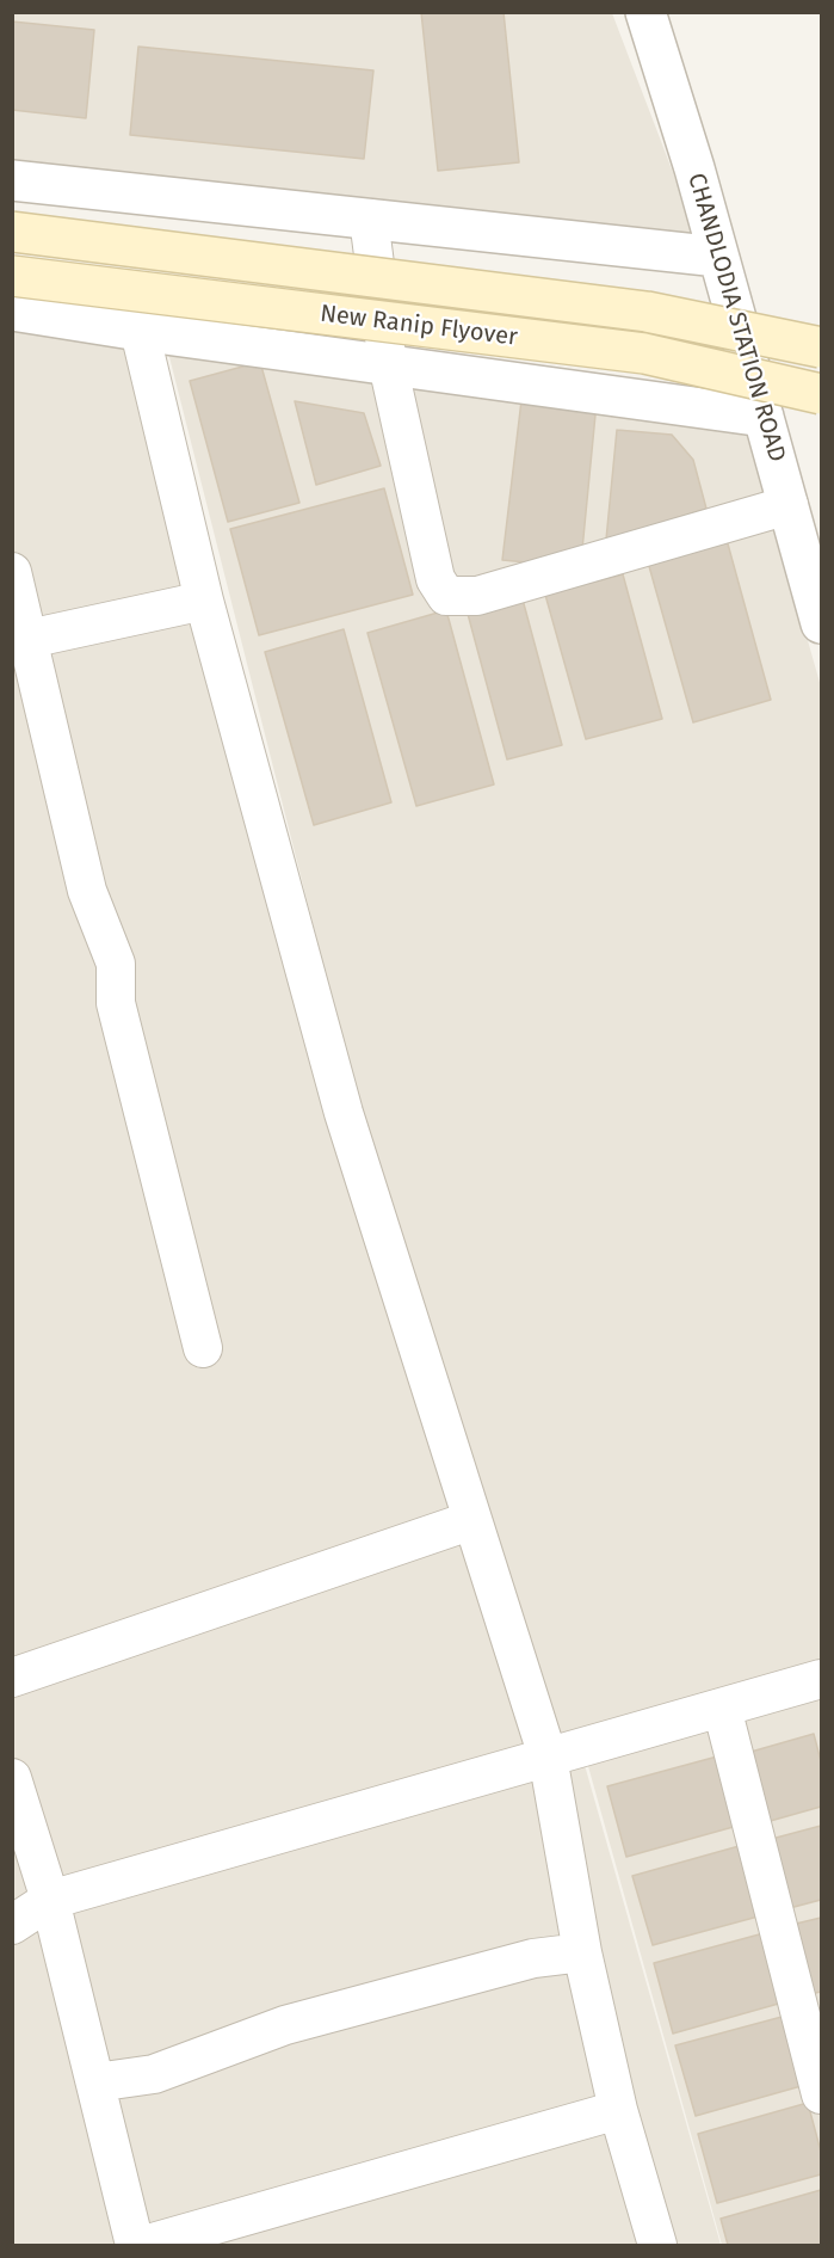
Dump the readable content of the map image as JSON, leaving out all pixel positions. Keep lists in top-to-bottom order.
{
  "streets": {
    "main road": ["New Ranip Flyover"],
    "street": ["CHANDLODIA STATION ROAD"]
  }
}
